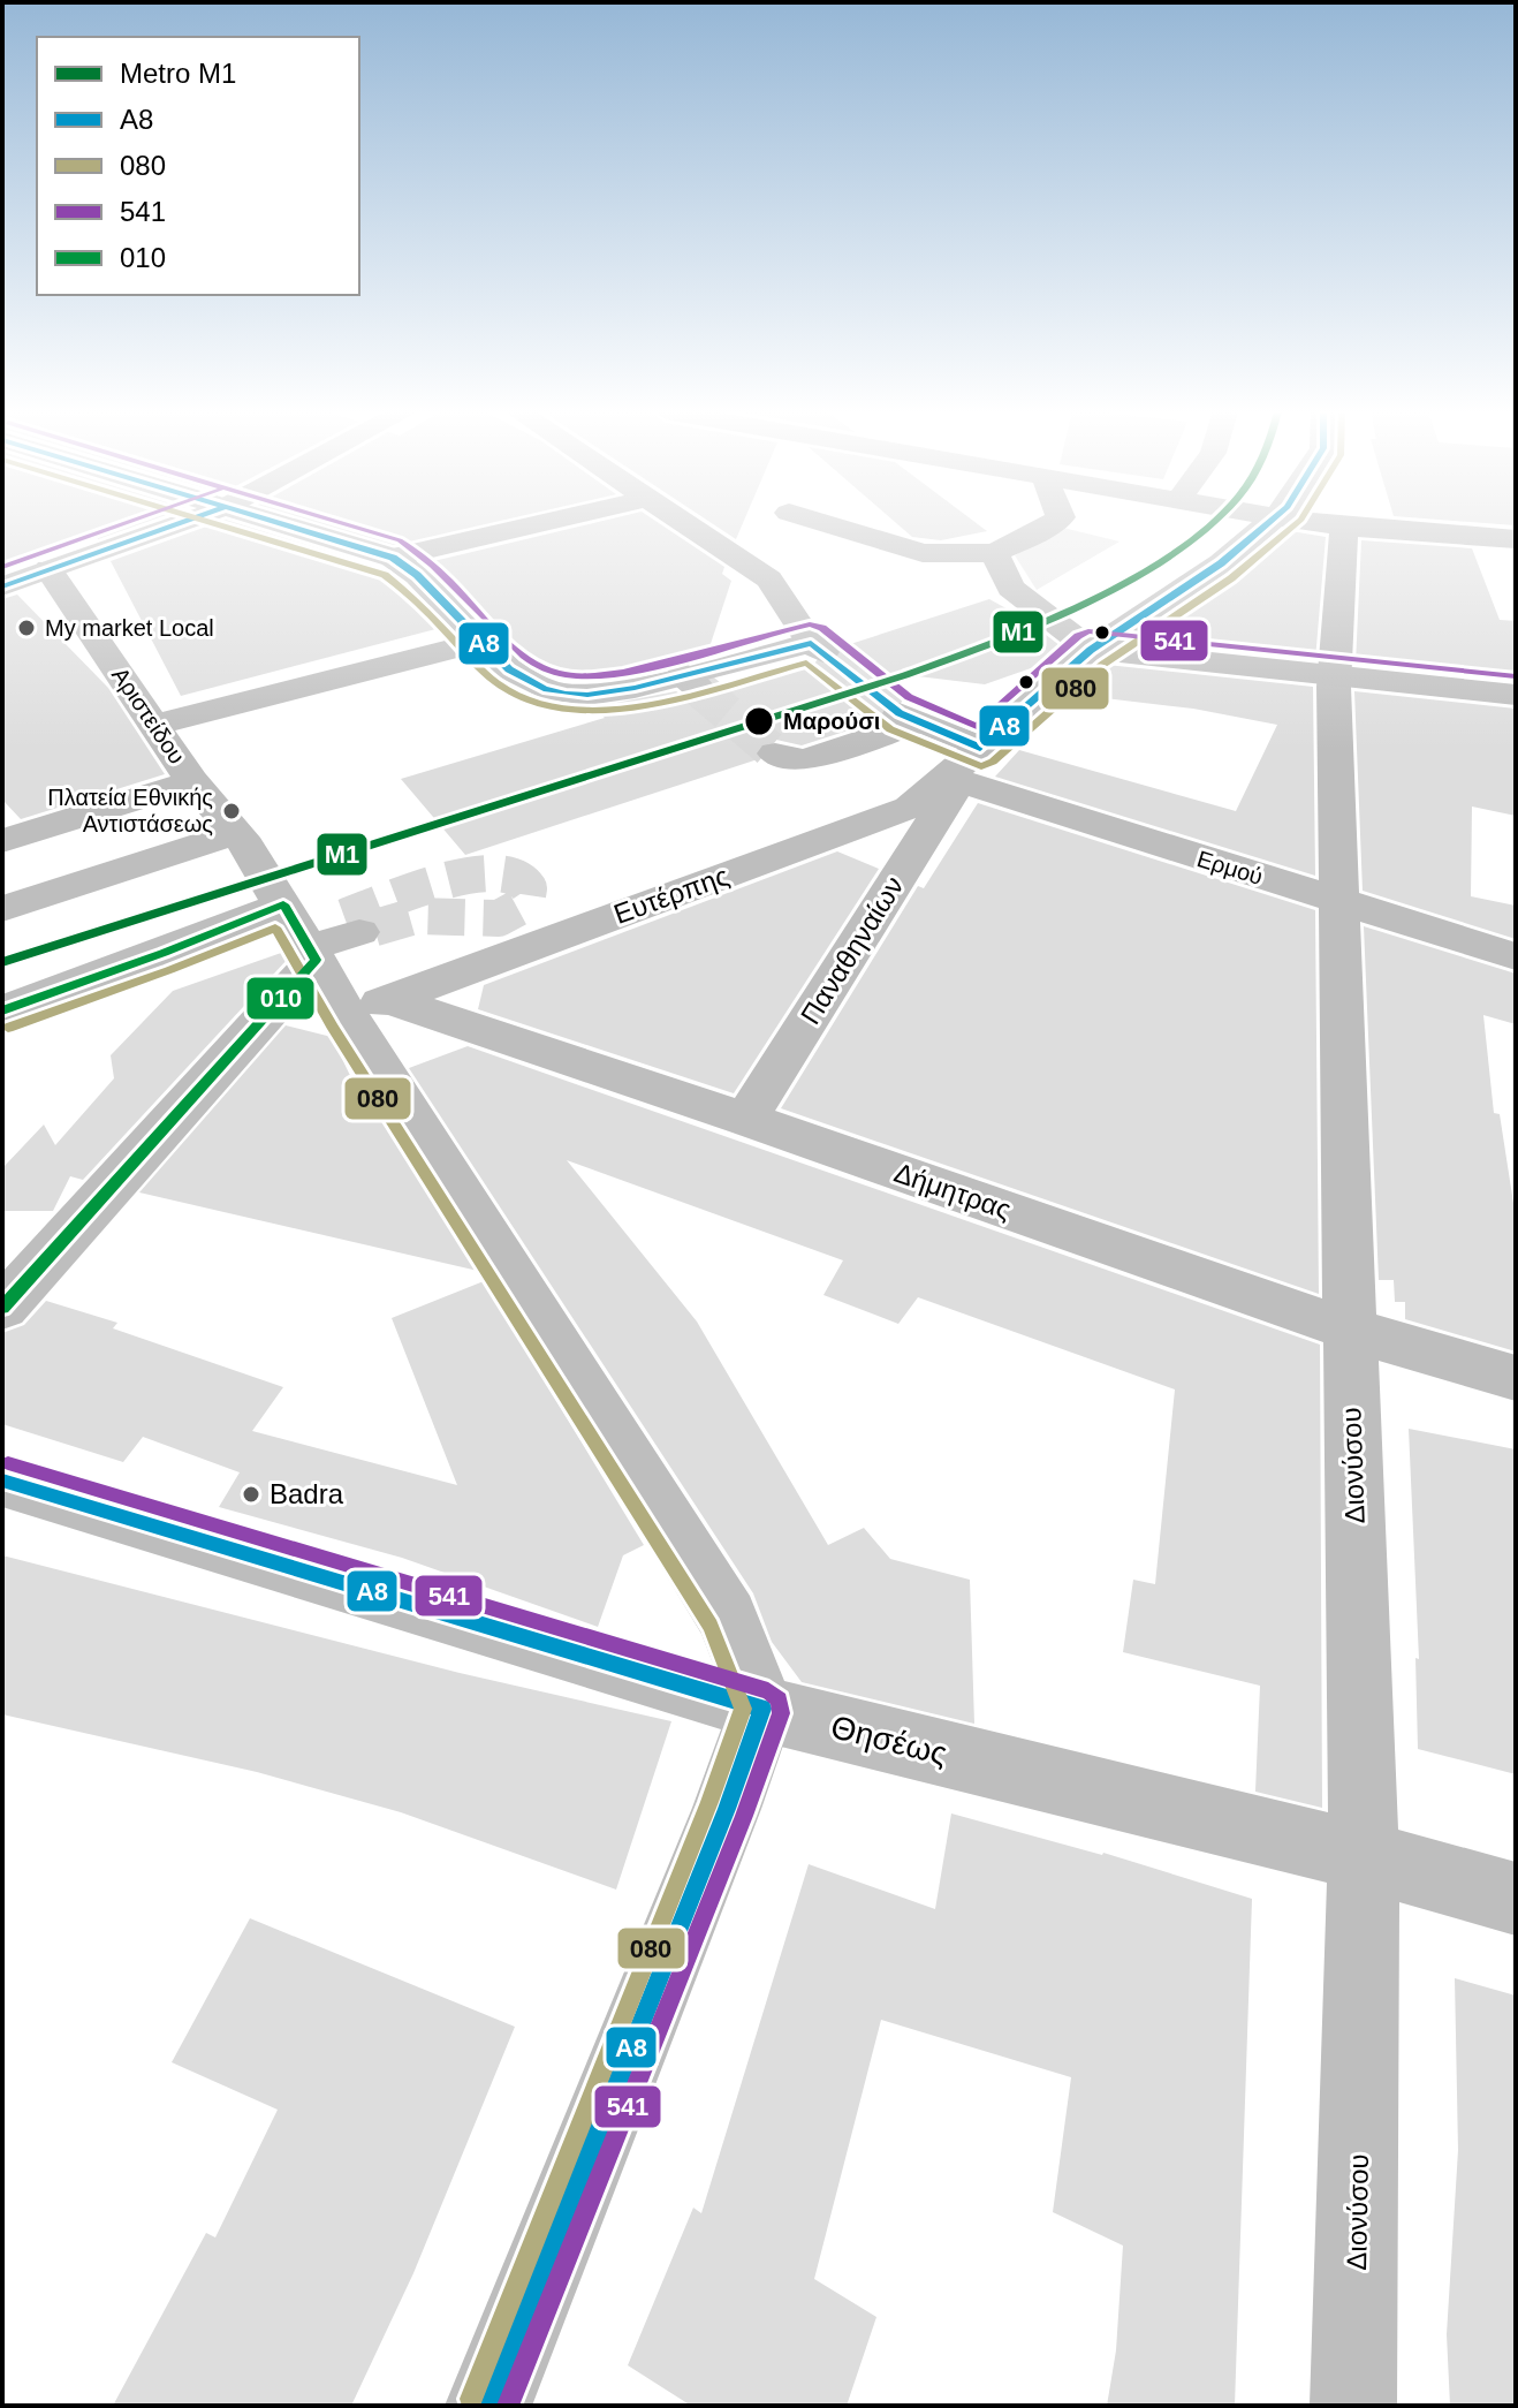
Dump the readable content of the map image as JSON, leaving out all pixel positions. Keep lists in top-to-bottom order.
{
  "streets": {
    "main road": ["Θησέως"],
    "street": [
      "Αριστείδου",
      "Ερμού",
      "Ευτέρπης",
      "Παναθηναίων",
      "Δήμητρας",
      "Διονύσου"
    ]
  },
  "crossings": [
    ["Αριστείδου", "Ευτέρπης"],
    ["Αριστείδου", "Δήμητρας"],
    ["Αριστείδου", "Θησέως"],
    ["Ερμού", "Ευτέρπης"],
    ["Ερμού", "Παναθηναίων"],
    ["Ερμού", "Διονύσου"],
    ["Ευτέρπης", "Παναθηναίων"],
    ["Ευτέρπης", "Δήμητρας"],
    ["Παναθηναίων", "Δήμητρας"],
    ["Δήμητρας", "Διονύσου"],
    ["Διονύσου", "Θησέως"]
  ],
  "places": [
    "My market Local",
    "Μαρούσι",
    "Πλατεία Εθνικής Αντιστάσεως",
    "Badra"
  ],
  "lines": [
    "metro line Μ1",
    "transit line A8",
    "transit line 080",
    "transit line 541",
    "transit line 010"
  ],
  "legend": [
    "Metro Μ1",
    "A8",
    "080",
    "541",
    "010"
  ]
}
